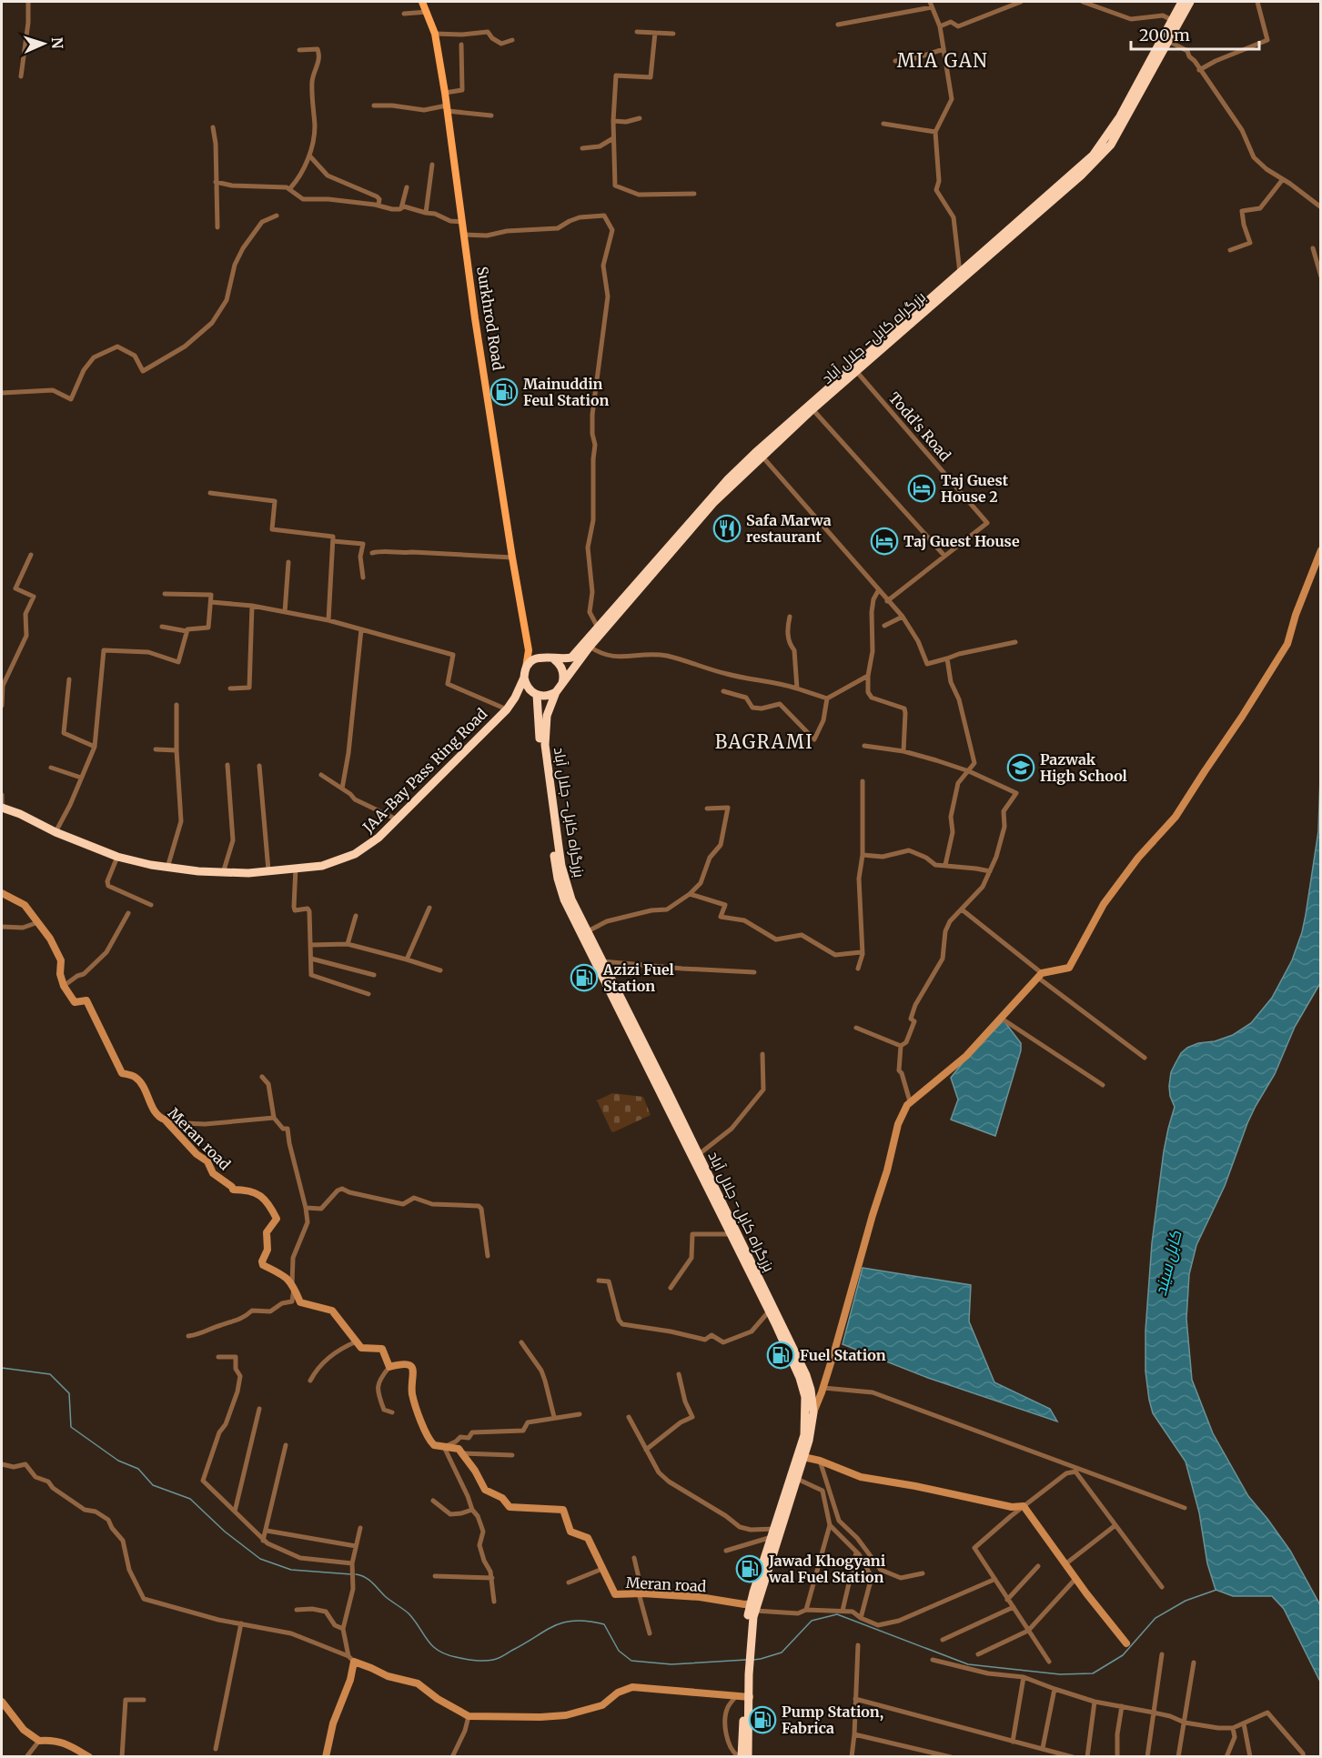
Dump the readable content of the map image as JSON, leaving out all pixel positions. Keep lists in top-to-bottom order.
{
  "streets": {
    "highway": ["بزرگراه کابل- جلال آباد", "JAA-Bay Pass Ring Road"],
    "main road": ["Surkhrod Road"],
    "street": ["Todd's Road", "Meran road"]
  },
  "crossings": [
    ["Surkhrod Road", "بزرگراه کابل- جلال آباد"],
    ["Surkhrod Road", "JAA-Bay Pass Ring Road"],
    ["بزرگراه کابل- جلال آباد", "Todd's Road"],
    ["بزرگراه کابل- جلال آباد", "JAA-Bay Pass Ring Road"],
    ["بزرگراه کابل- جلال آباد", "Meran road"]
  ],
  "districts": ["MIA GAN", "BAGRAMI"],
  "water": ["کابل سيند"],
  "places": {
    "fuel station": [
      "Mainuddin Feul Station",
      "Azizi Fuel Station",
      "Fuel Station",
      "Jawad Khogyani wal Fuel Station",
      "Pump Station, Fabrica"
    ],
    "hotel": ["Taj Guest House 2", "Taj Guest House"],
    "restaurant": ["Safa Marwa restaurant"],
    "school or university": ["Pazwak High School"]
  },
  "scale_bar": "200 m",
  "north": "right"
}
